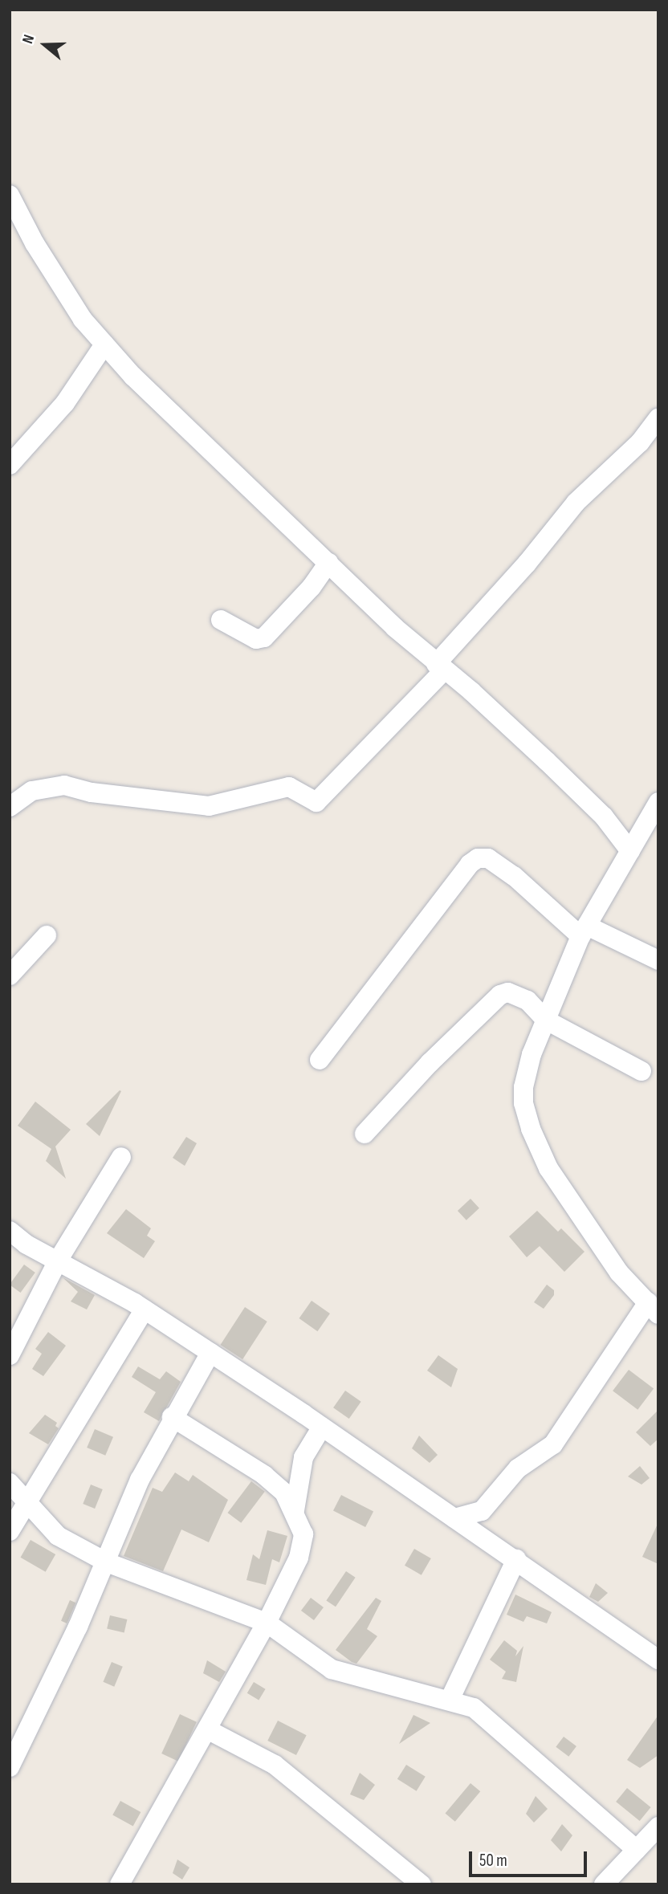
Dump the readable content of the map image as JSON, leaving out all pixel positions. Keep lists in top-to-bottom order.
{
  "scale_bar": "50 m",
  "north": "left"
}
